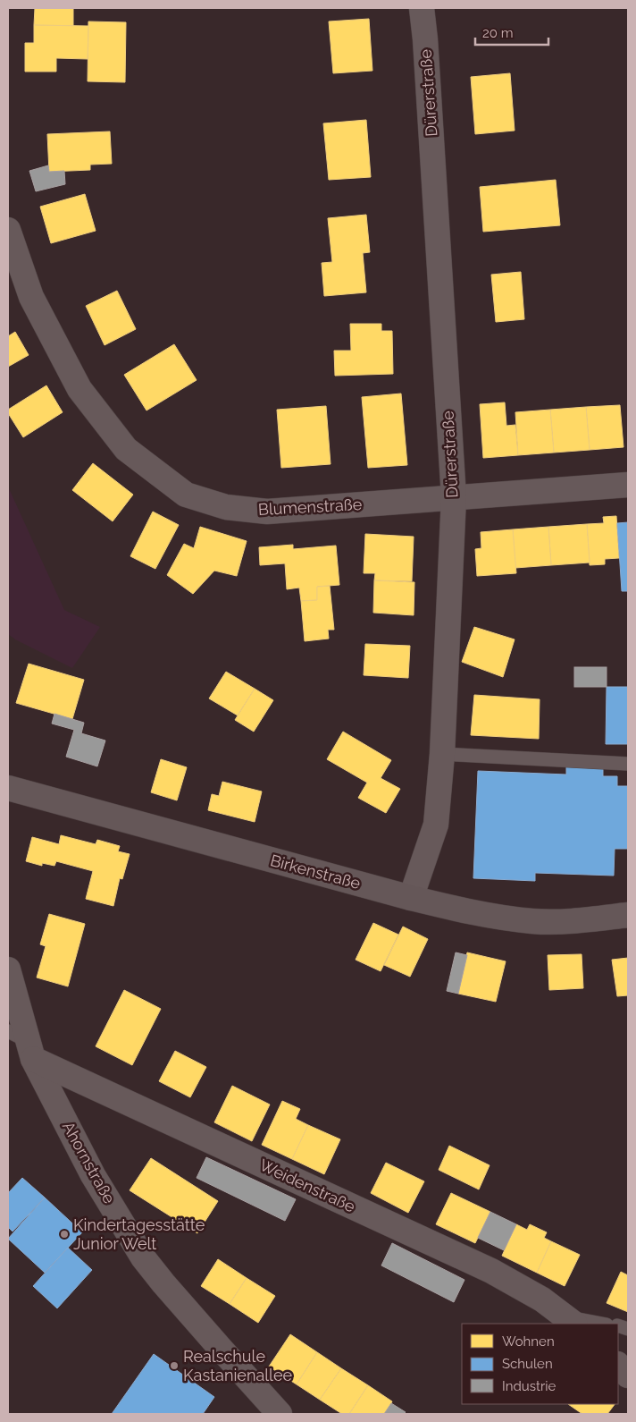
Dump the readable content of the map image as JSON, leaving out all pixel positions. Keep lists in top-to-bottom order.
{
  "streets": {
    "street": [
      "Dürerstraße",
      "Blumenstraße",
      "Birkenstraße",
      "Ahornstraße",
      "Weidenstraße"
    ]
  },
  "crossings": [
    ["Dürerstraße", "Blumenstraße"],
    ["Dürerstraße", "Birkenstraße"],
    ["Ahornstraße", "Weidenstraße"]
  ],
  "places": ["Kindertagesstätte Junior Welt", "Realschule Kastanienallee"],
  "legend": ["Wohnen", "Schulen", "Industrie"],
  "scale_bar": "20 m"
}
